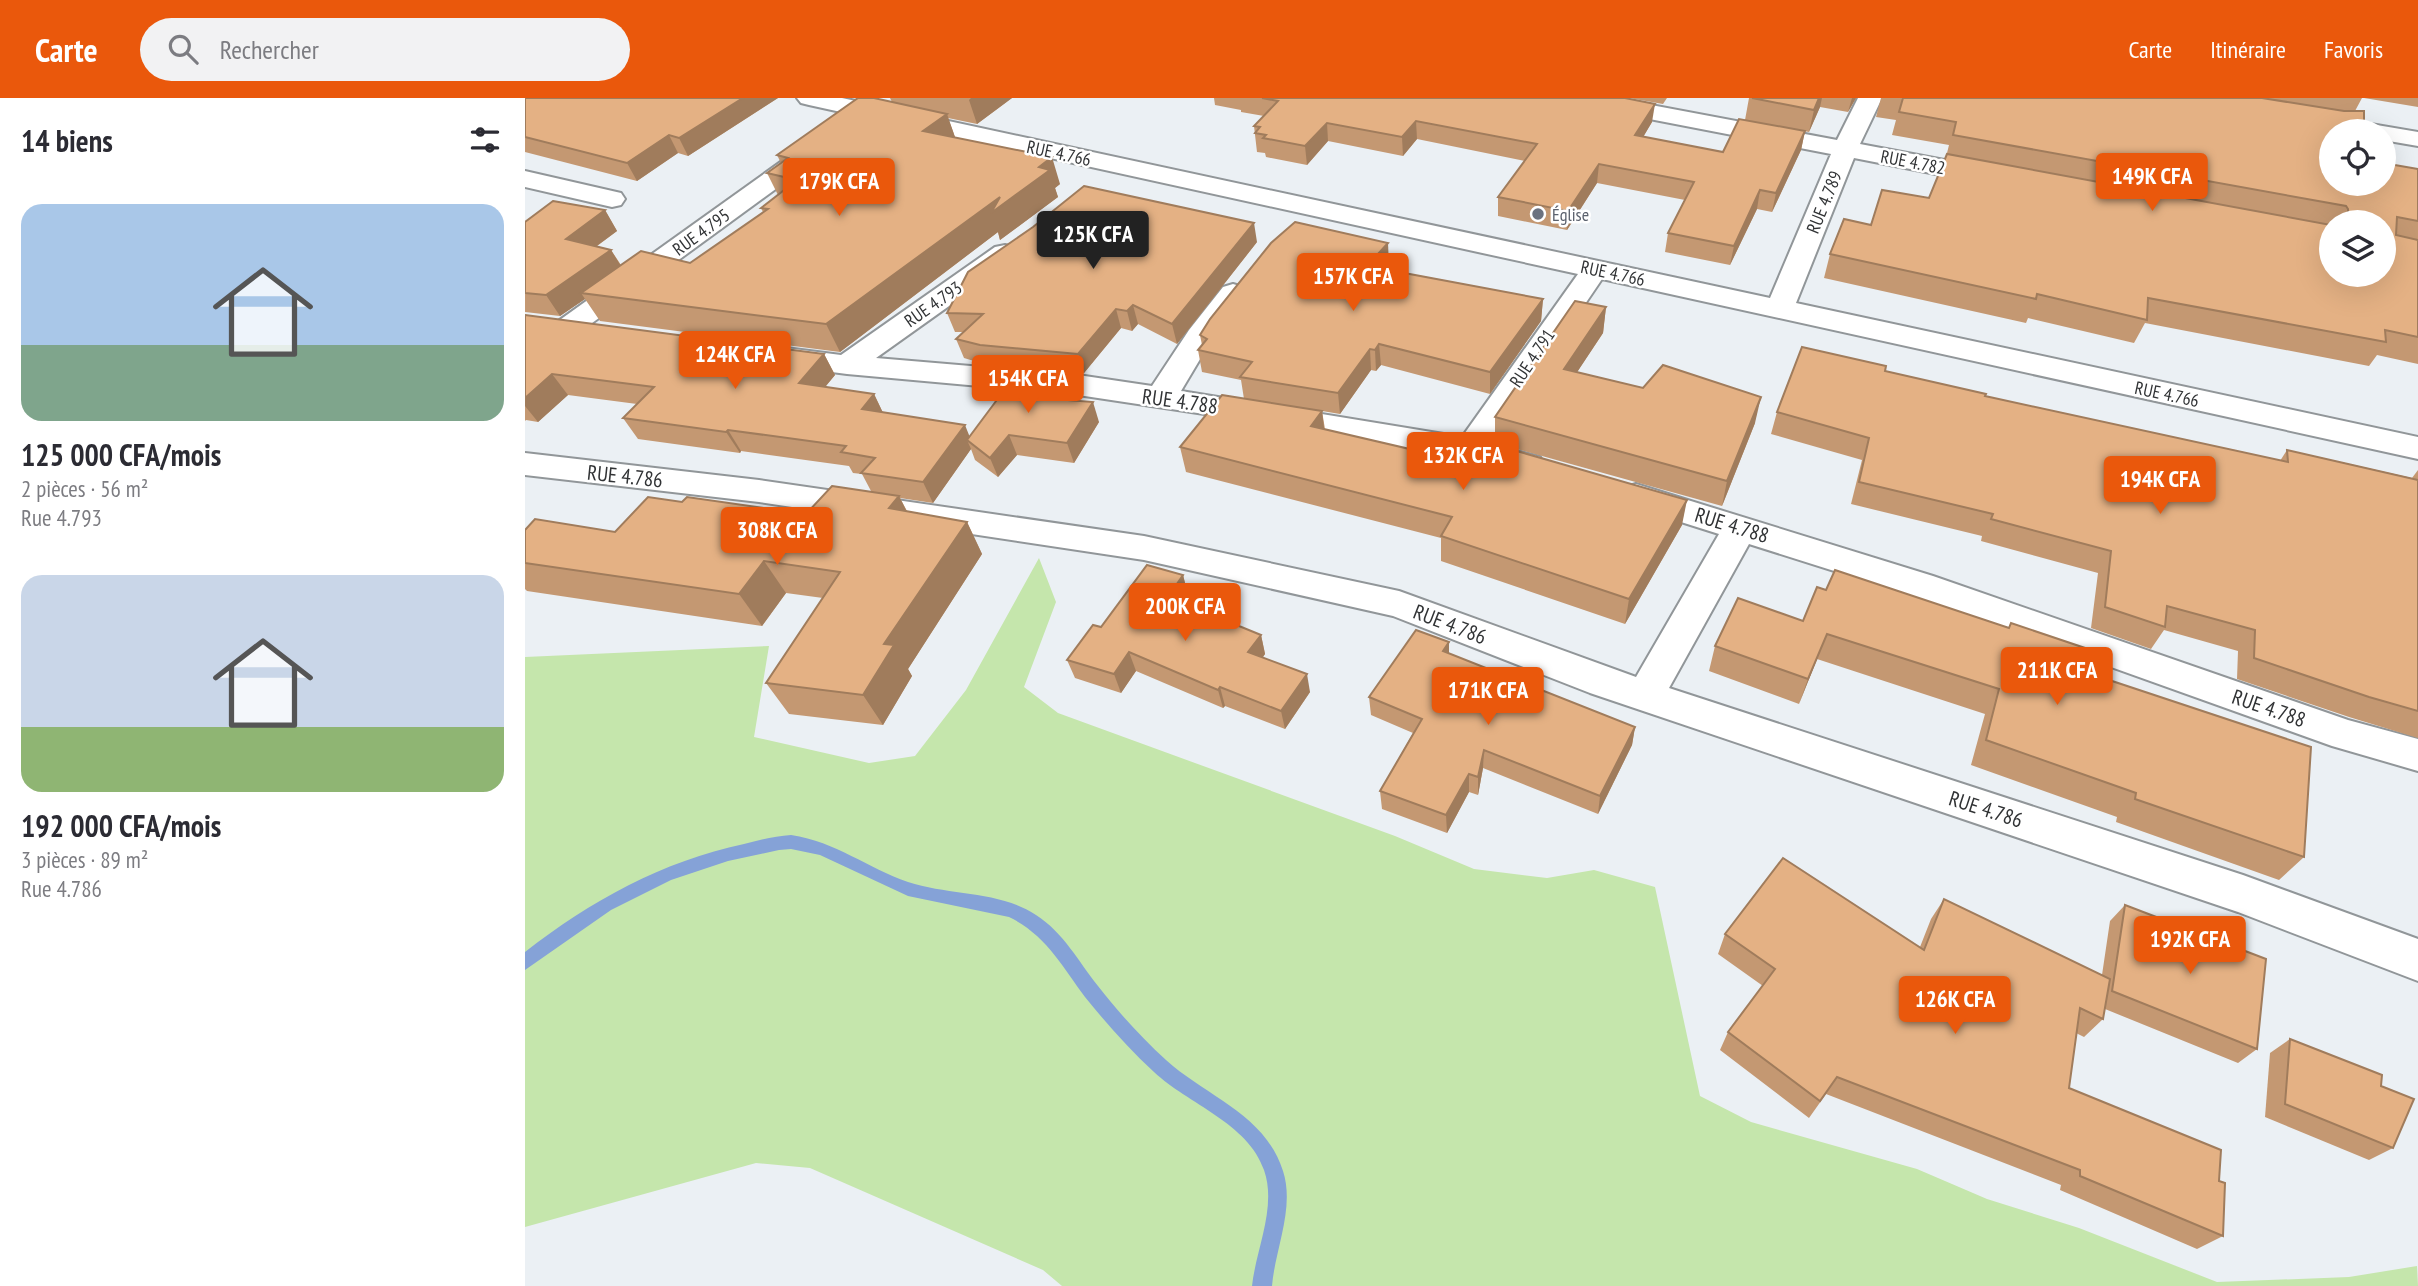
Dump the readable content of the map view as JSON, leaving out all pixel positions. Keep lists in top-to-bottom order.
{
  "streets": {
    "street": [
      "RUE 4.766",
      "RUE 4.782",
      "RUE 4.789",
      "RUE 4.795",
      "RUE 4.793",
      "RUE 4.791",
      "RUE 4.788",
      "RUE 4.786"
    ]
  },
  "crossings": [
    ["RUE 4.766", "RUE 4.789"],
    ["RUE 4.766", "RUE 4.795"],
    ["RUE 4.766", "RUE 4.791"],
    ["RUE 4.782", "RUE 4.789"],
    ["RUE 4.793", "RUE 4.788"],
    ["RUE 4.791", "RUE 4.788"]
  ],
  "places": ["Église"],
  "page": {
    "header": "Carte",
    "search": "Rechercher",
    "nav": ["Carte", "Itinéraire", "Favoris"],
    "heading": "14 biens",
    "price": [
      "149K CFA",
      "179K CFA",
      "125K CFA",
      "157K CFA",
      "124K CFA",
      "154K CFA",
      "132K CFA",
      "194K CFA",
      "308K CFA",
      "200K CFA",
      "211K CFA",
      "171K CFA",
      "192K CFA",
      "126K CFA"
    ],
    "list": [
      {
        "name": "125 000 CFA/mois",
        "note": "2 pièces · 56 m² · Rue 4.793"
      },
      {
        "name": "192 000 CFA/mois",
        "note": "3 pièces · 89 m² · Rue 4.786"
      }
    ]
  }
}
